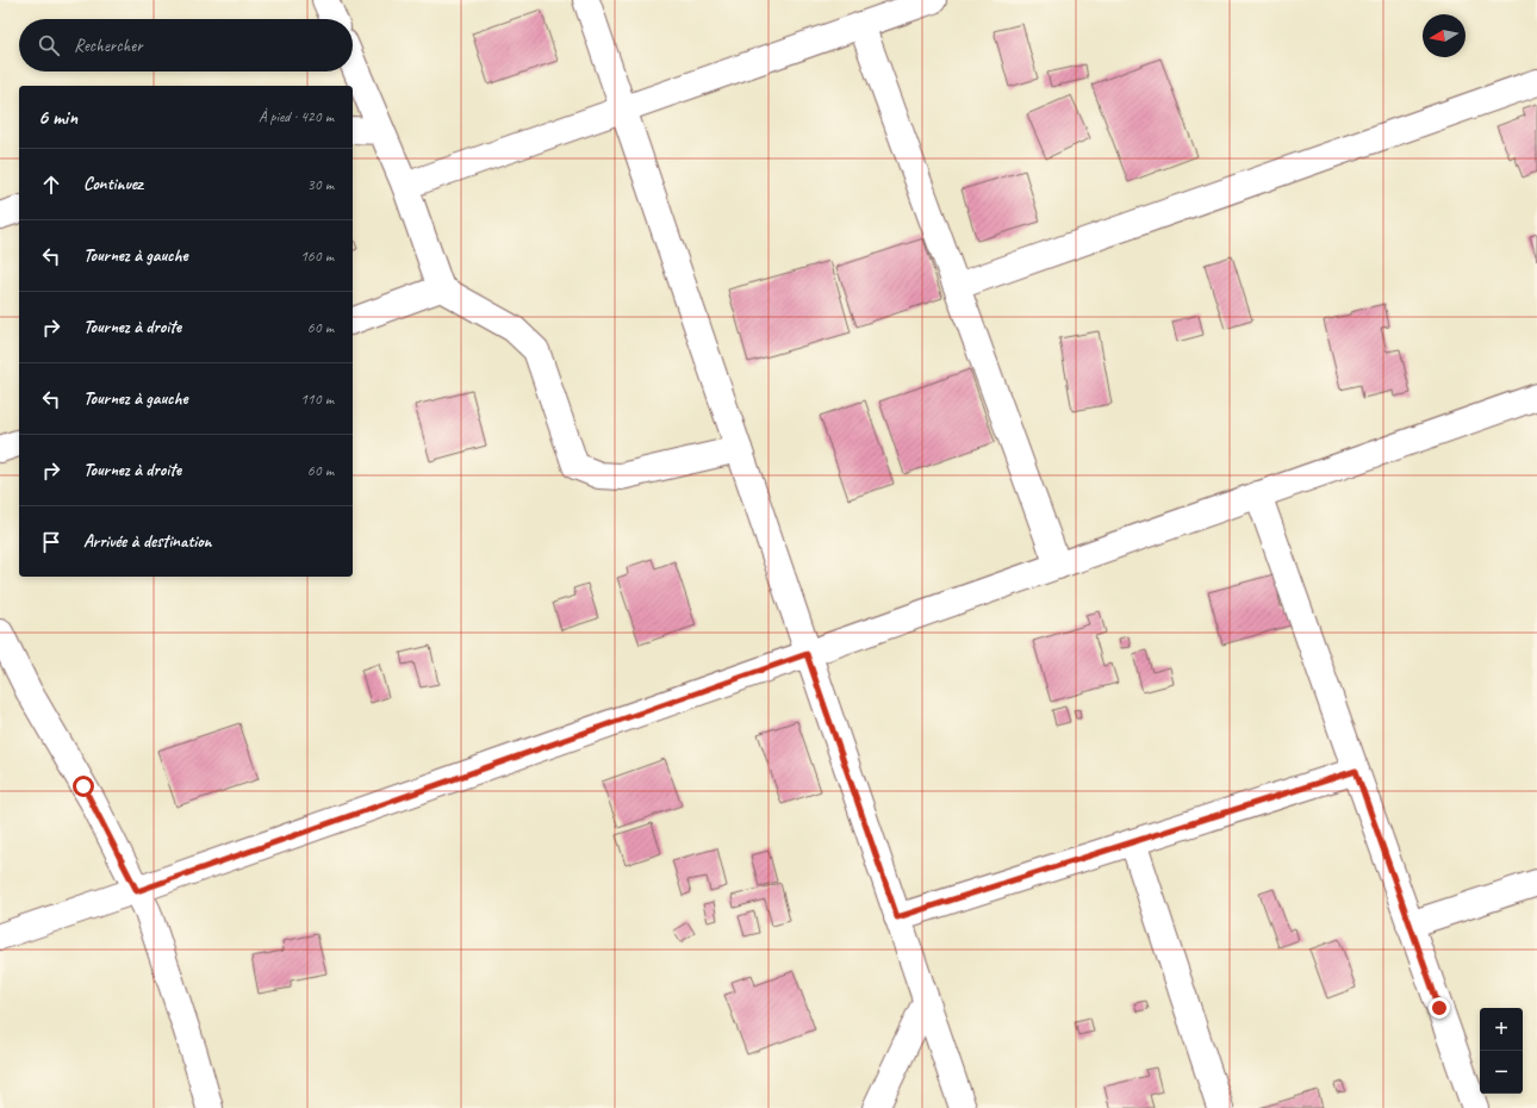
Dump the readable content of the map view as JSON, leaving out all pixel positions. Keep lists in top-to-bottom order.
{
  "north": "left",
  "page": {
    "search": "Rechercher",
    "heading": ["6 min", "À pied · 420 m"],
    "list": [
      ["Continuez", "30 m"],
      ["Tournez à gauche", "160 m"],
      ["Tournez à droite", "60 m"],
      ["Tournez à gauche", "110 m"],
      ["Tournez à droite", "60 m"],
      "Arrivée à destination"
    ],
    "map_buttons": ["+", "−"]
  }
}
